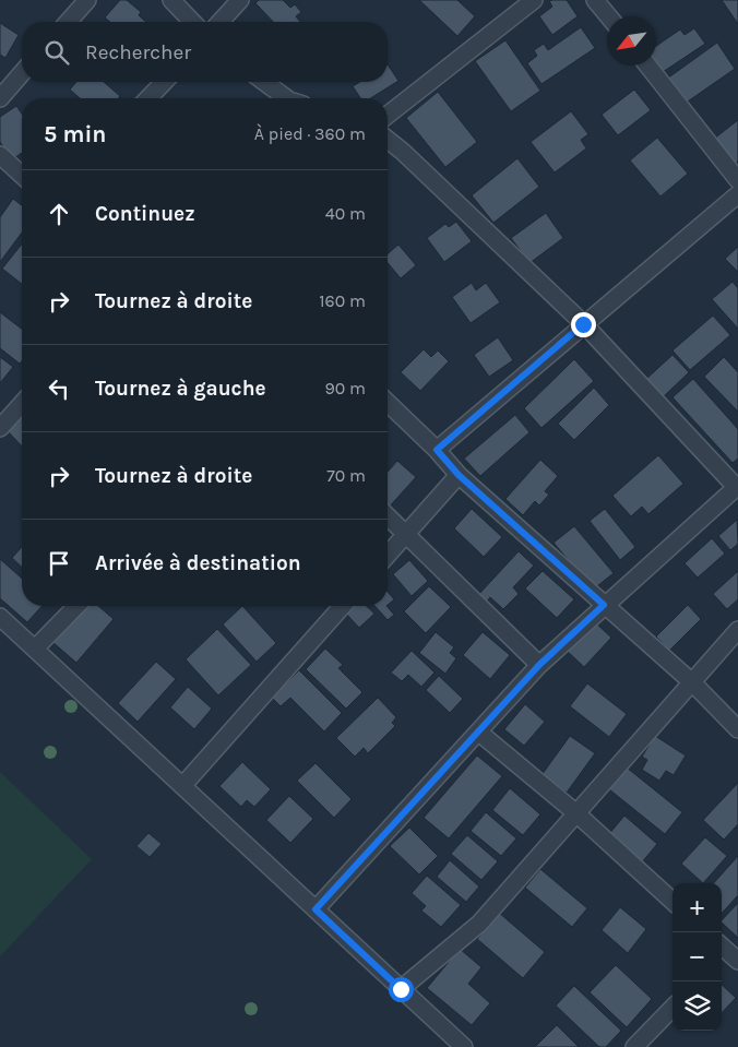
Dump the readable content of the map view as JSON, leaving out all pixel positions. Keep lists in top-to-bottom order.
{
  "north": "bottom left",
  "page": {
    "search": "Rechercher",
    "heading": ["5 min", "À pied · 360 m"],
    "list": [
      ["Continuez", "40 m"],
      ["Tournez à droite", "160 m"],
      ["Tournez à gauche", "90 m"],
      ["Tournez à droite", "70 m"],
      "Arrivée à destination"
    ],
    "map_buttons": ["+", "−"]
  }
}
